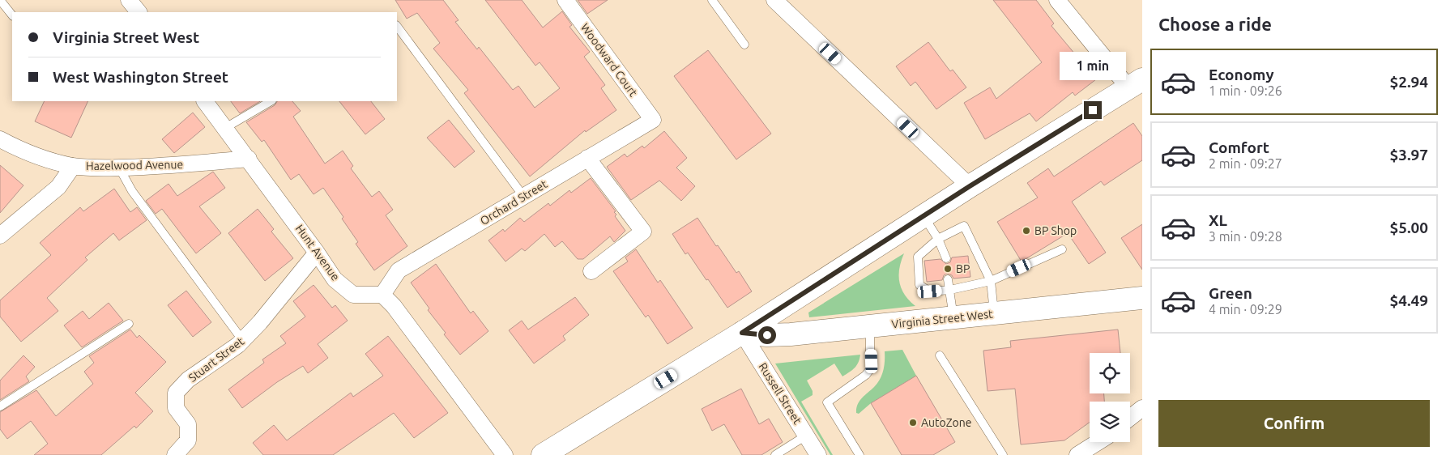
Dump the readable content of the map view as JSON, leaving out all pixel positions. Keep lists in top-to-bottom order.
{
  "streets": {
    "main road": ["Virginia Street West"],
    "street": [
      "Woodward Court",
      "Hazelwood Avenue",
      "Orchard Street",
      "Hunt Avenue",
      "Stuart Street",
      "Russell Street"
    ]
  },
  "crossings": [
    ["Woodward Court", "Orchard Street"],
    ["Hazelwood Avenue", "Hunt Avenue"],
    ["Orchard Street", "Hunt Avenue"],
    ["Hunt Avenue", "Stuart Street"],
    ["Virginia Street West", "Russell Street"]
  ],
  "places": ["BP Shop", "BP", "AutoZone"],
  "page": {
    "heading": "Choose a ride",
    "banner": ["Virginia Street West", "West Washington Street"],
    "list": [
      {
        "name": "Economy",
        "note": "1 min · 09:26",
        "value": "$2.94"
      },
      {
        "name": "Comfort",
        "note": "2 min · 09:27",
        "value": "$3.97"
      },
      {
        "name": "XL",
        "note": "3 min · 09:28",
        "value": "$5.00"
      },
      {
        "name": "Green",
        "note": "4 min · 09:29",
        "value": "$4.49"
      }
    ],
    "bubble": "1 min",
    "buttons": "Confirm"
  }
}
